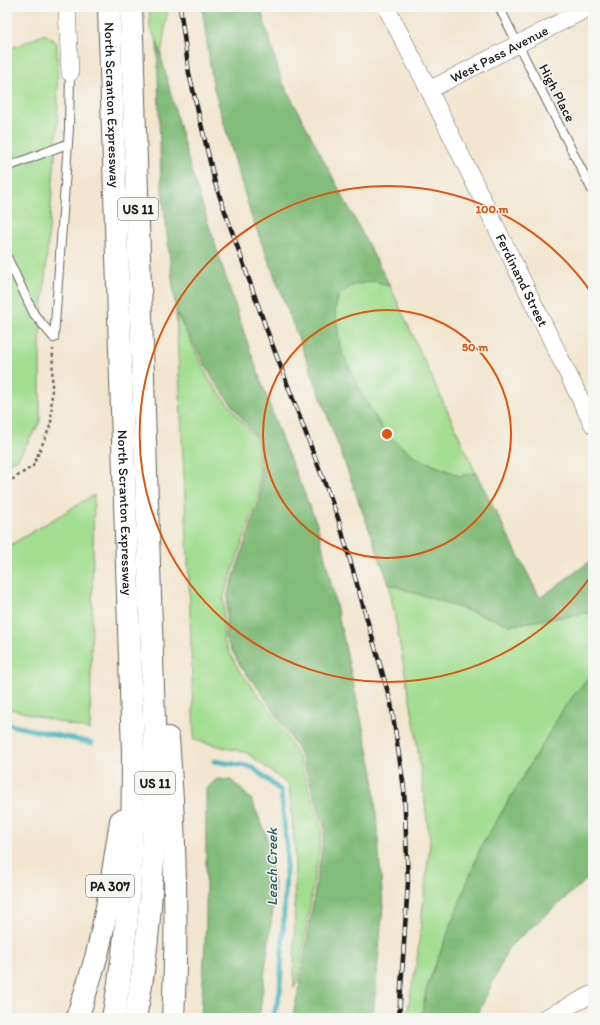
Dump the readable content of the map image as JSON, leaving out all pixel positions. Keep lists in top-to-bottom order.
{
  "streets": {
    "highway": ["North Scranton Expressway", "US 11", "PA 307"],
    "street": ["West Pass Avenue", "Ferdinand Street"],
    "lane": ["High Place"]
  },
  "crossings": [
    ["West Pass Avenue", "High Place"],
    ["West Pass Avenue", "Ferdinand Street"],
    ["North Scranton Expressway", "PA 307"]
  ],
  "water": ["Leach Creek"],
  "rings": ["100 m", "50 m"]
}
